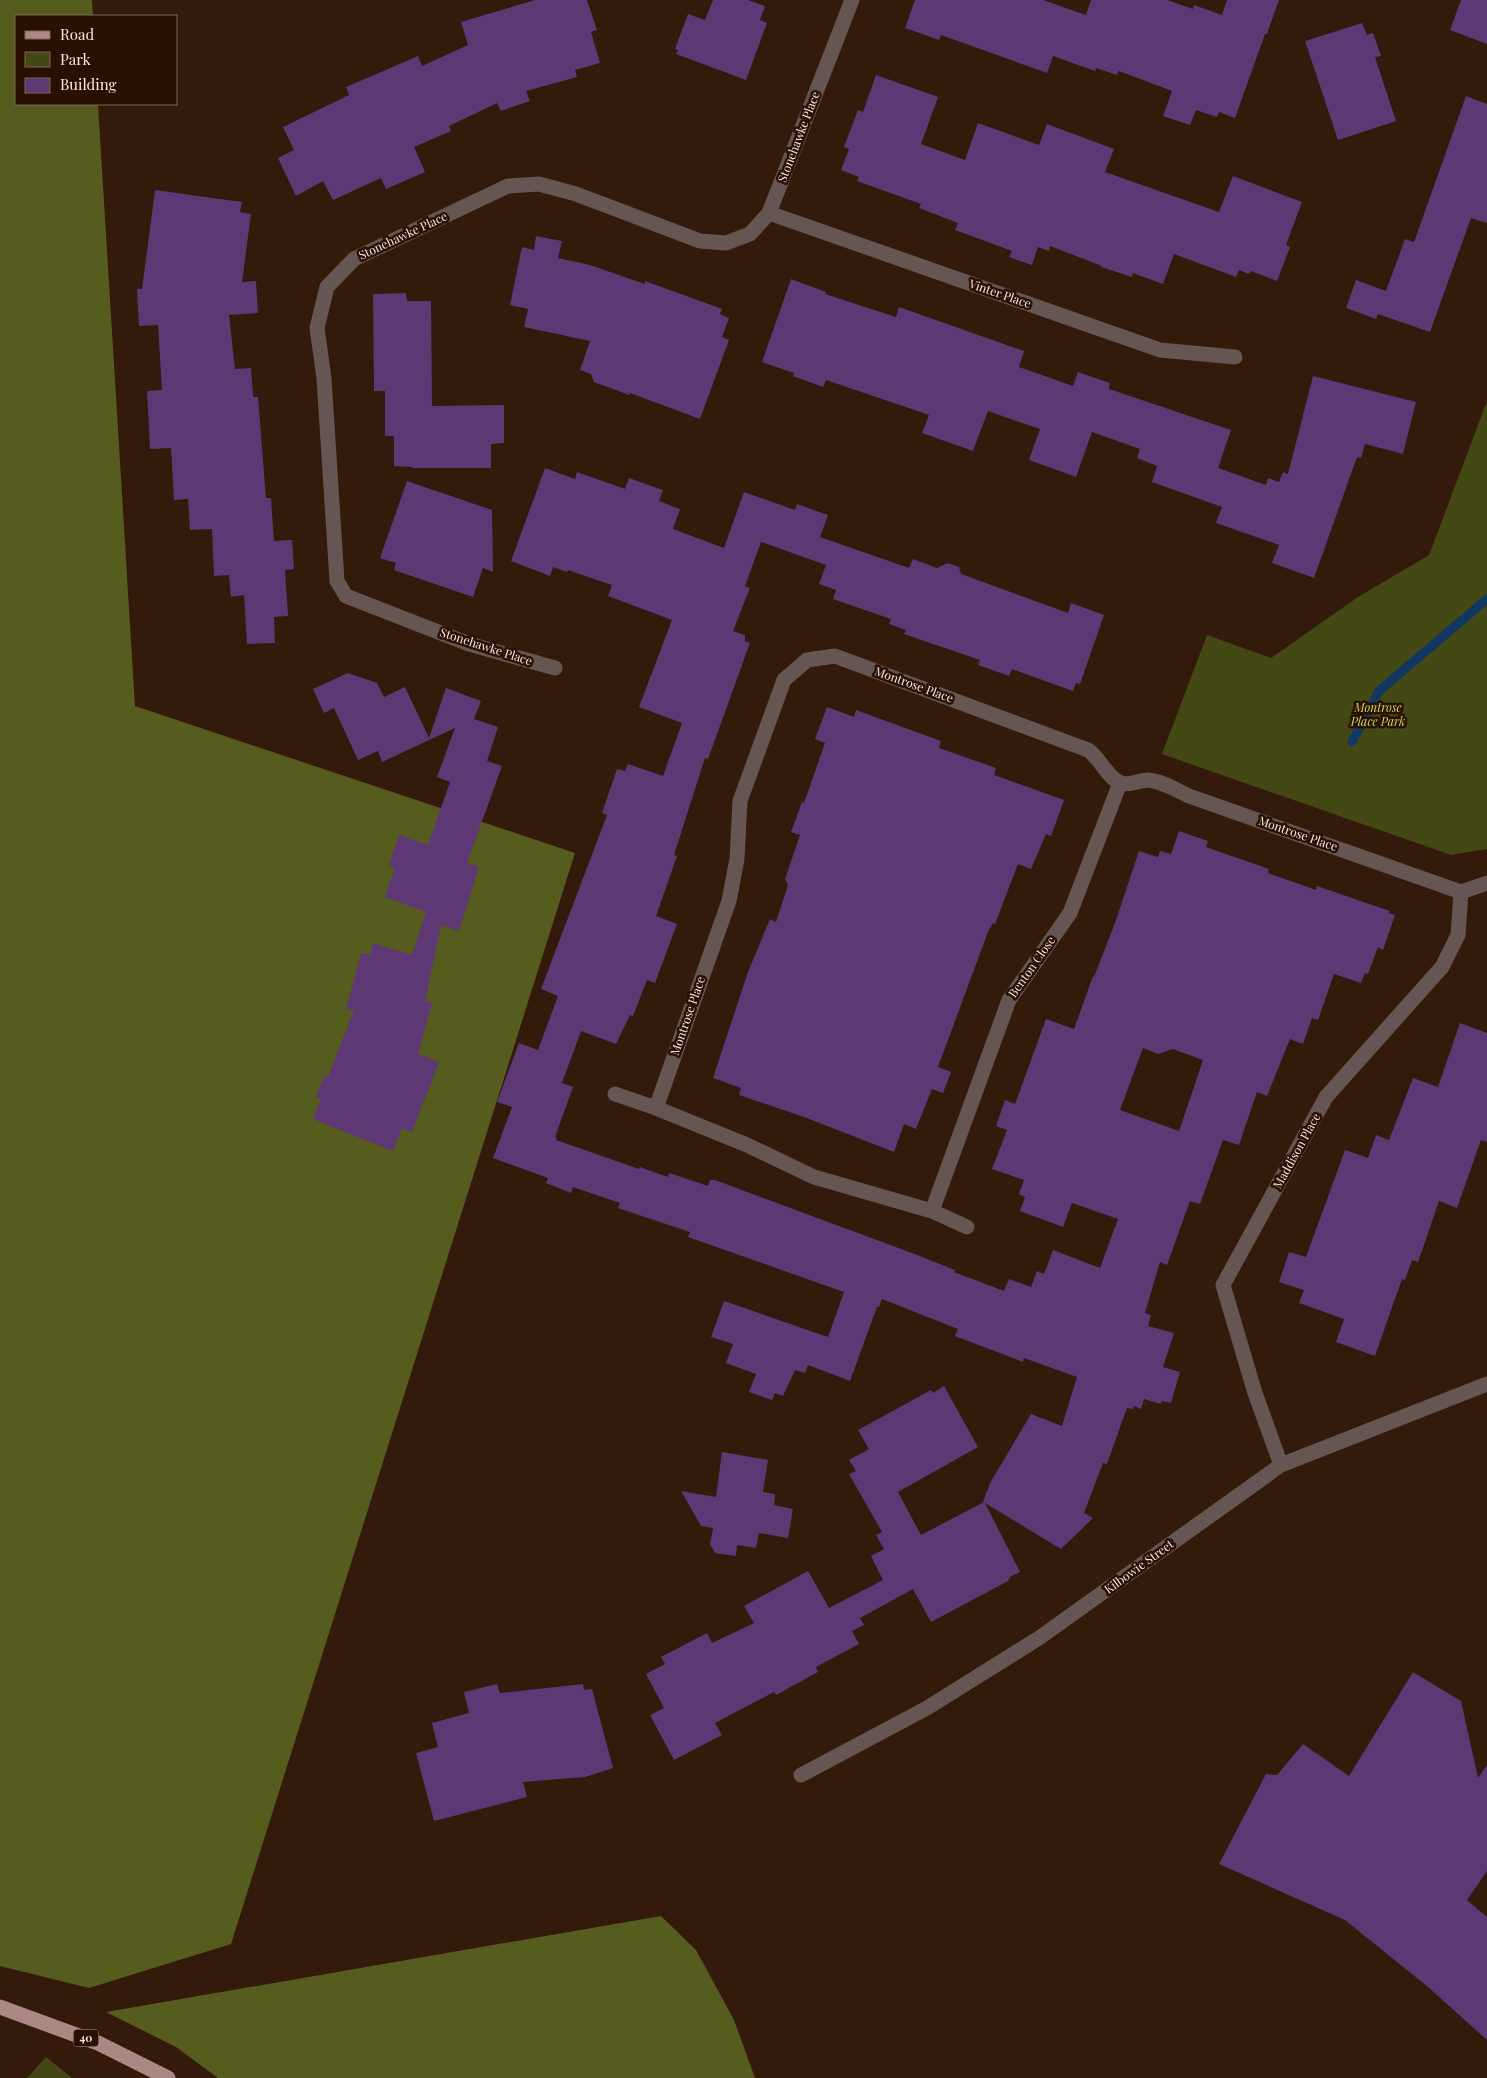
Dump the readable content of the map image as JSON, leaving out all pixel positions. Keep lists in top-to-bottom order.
{
  "streets": {
    "main road": ["40"],
    "street": [
      "Stonehawke Place",
      "Vinter Place",
      "Montrose Place",
      "Benton Close",
      "Maddison Place",
      "Kilbowie Street"
    ]
  },
  "crossings": [
    ["Stonehawke Place", "Vinter Place"],
    ["Montrose Place", "Benton Close"],
    ["Montrose Place", "Maddison Place"],
    ["Maddison Place", "Kilbowie Street"]
  ],
  "parks": ["Montrose Place Park"],
  "legend": ["Road", "Park", "Building"]
}
